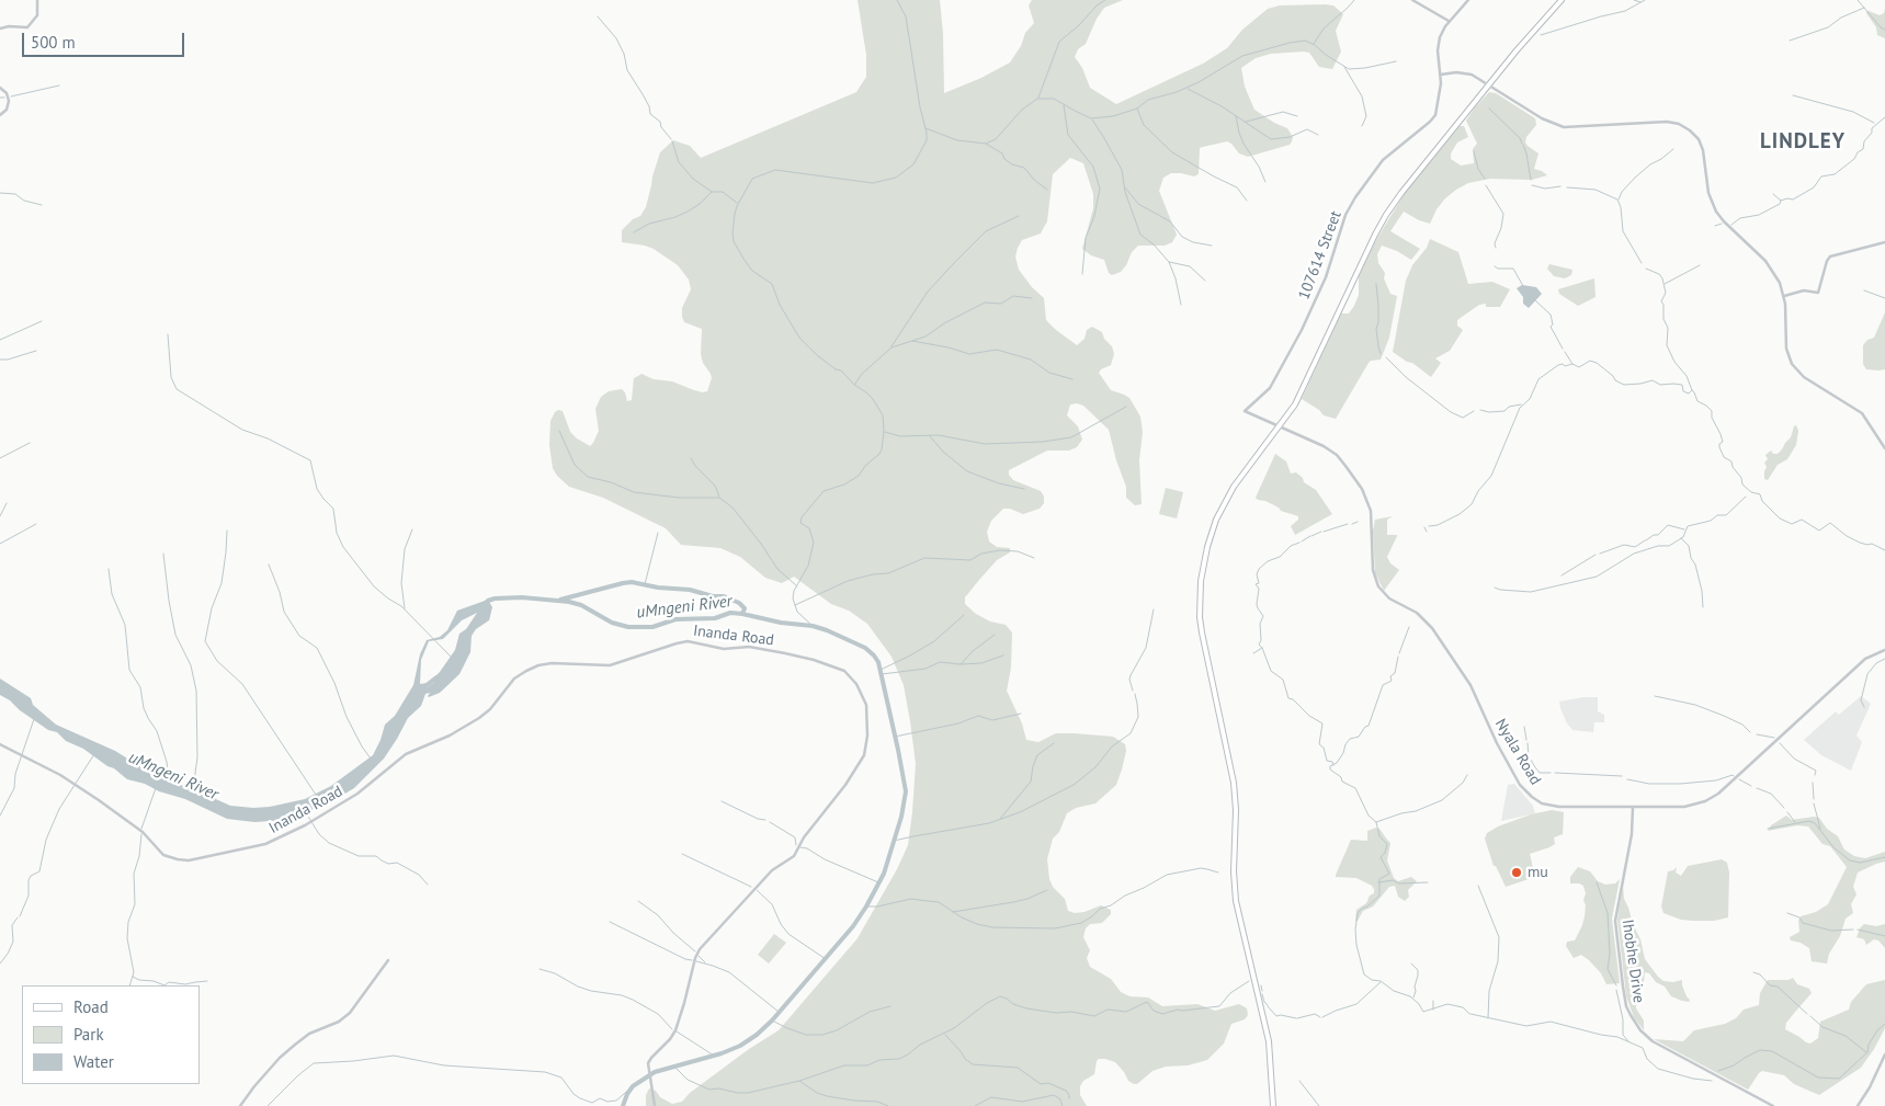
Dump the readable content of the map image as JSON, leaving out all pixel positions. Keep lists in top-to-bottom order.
{
  "streets": {
    "street": [
      "107614 Street",
      "Inanda Road",
      "Nyala Road",
      "Ihobhe Drive"
    ]
  },
  "crossings": [
    ["107614 Street", "Nyala Road"],
    ["Nyala Road", "Ihobhe Drive"]
  ],
  "districts": ["LINDLEY"],
  "water": ["uMngeni River"],
  "places": ["mu"],
  "legend": ["Road", "Park", "Water"],
  "scale_bar": "500 m"
}
